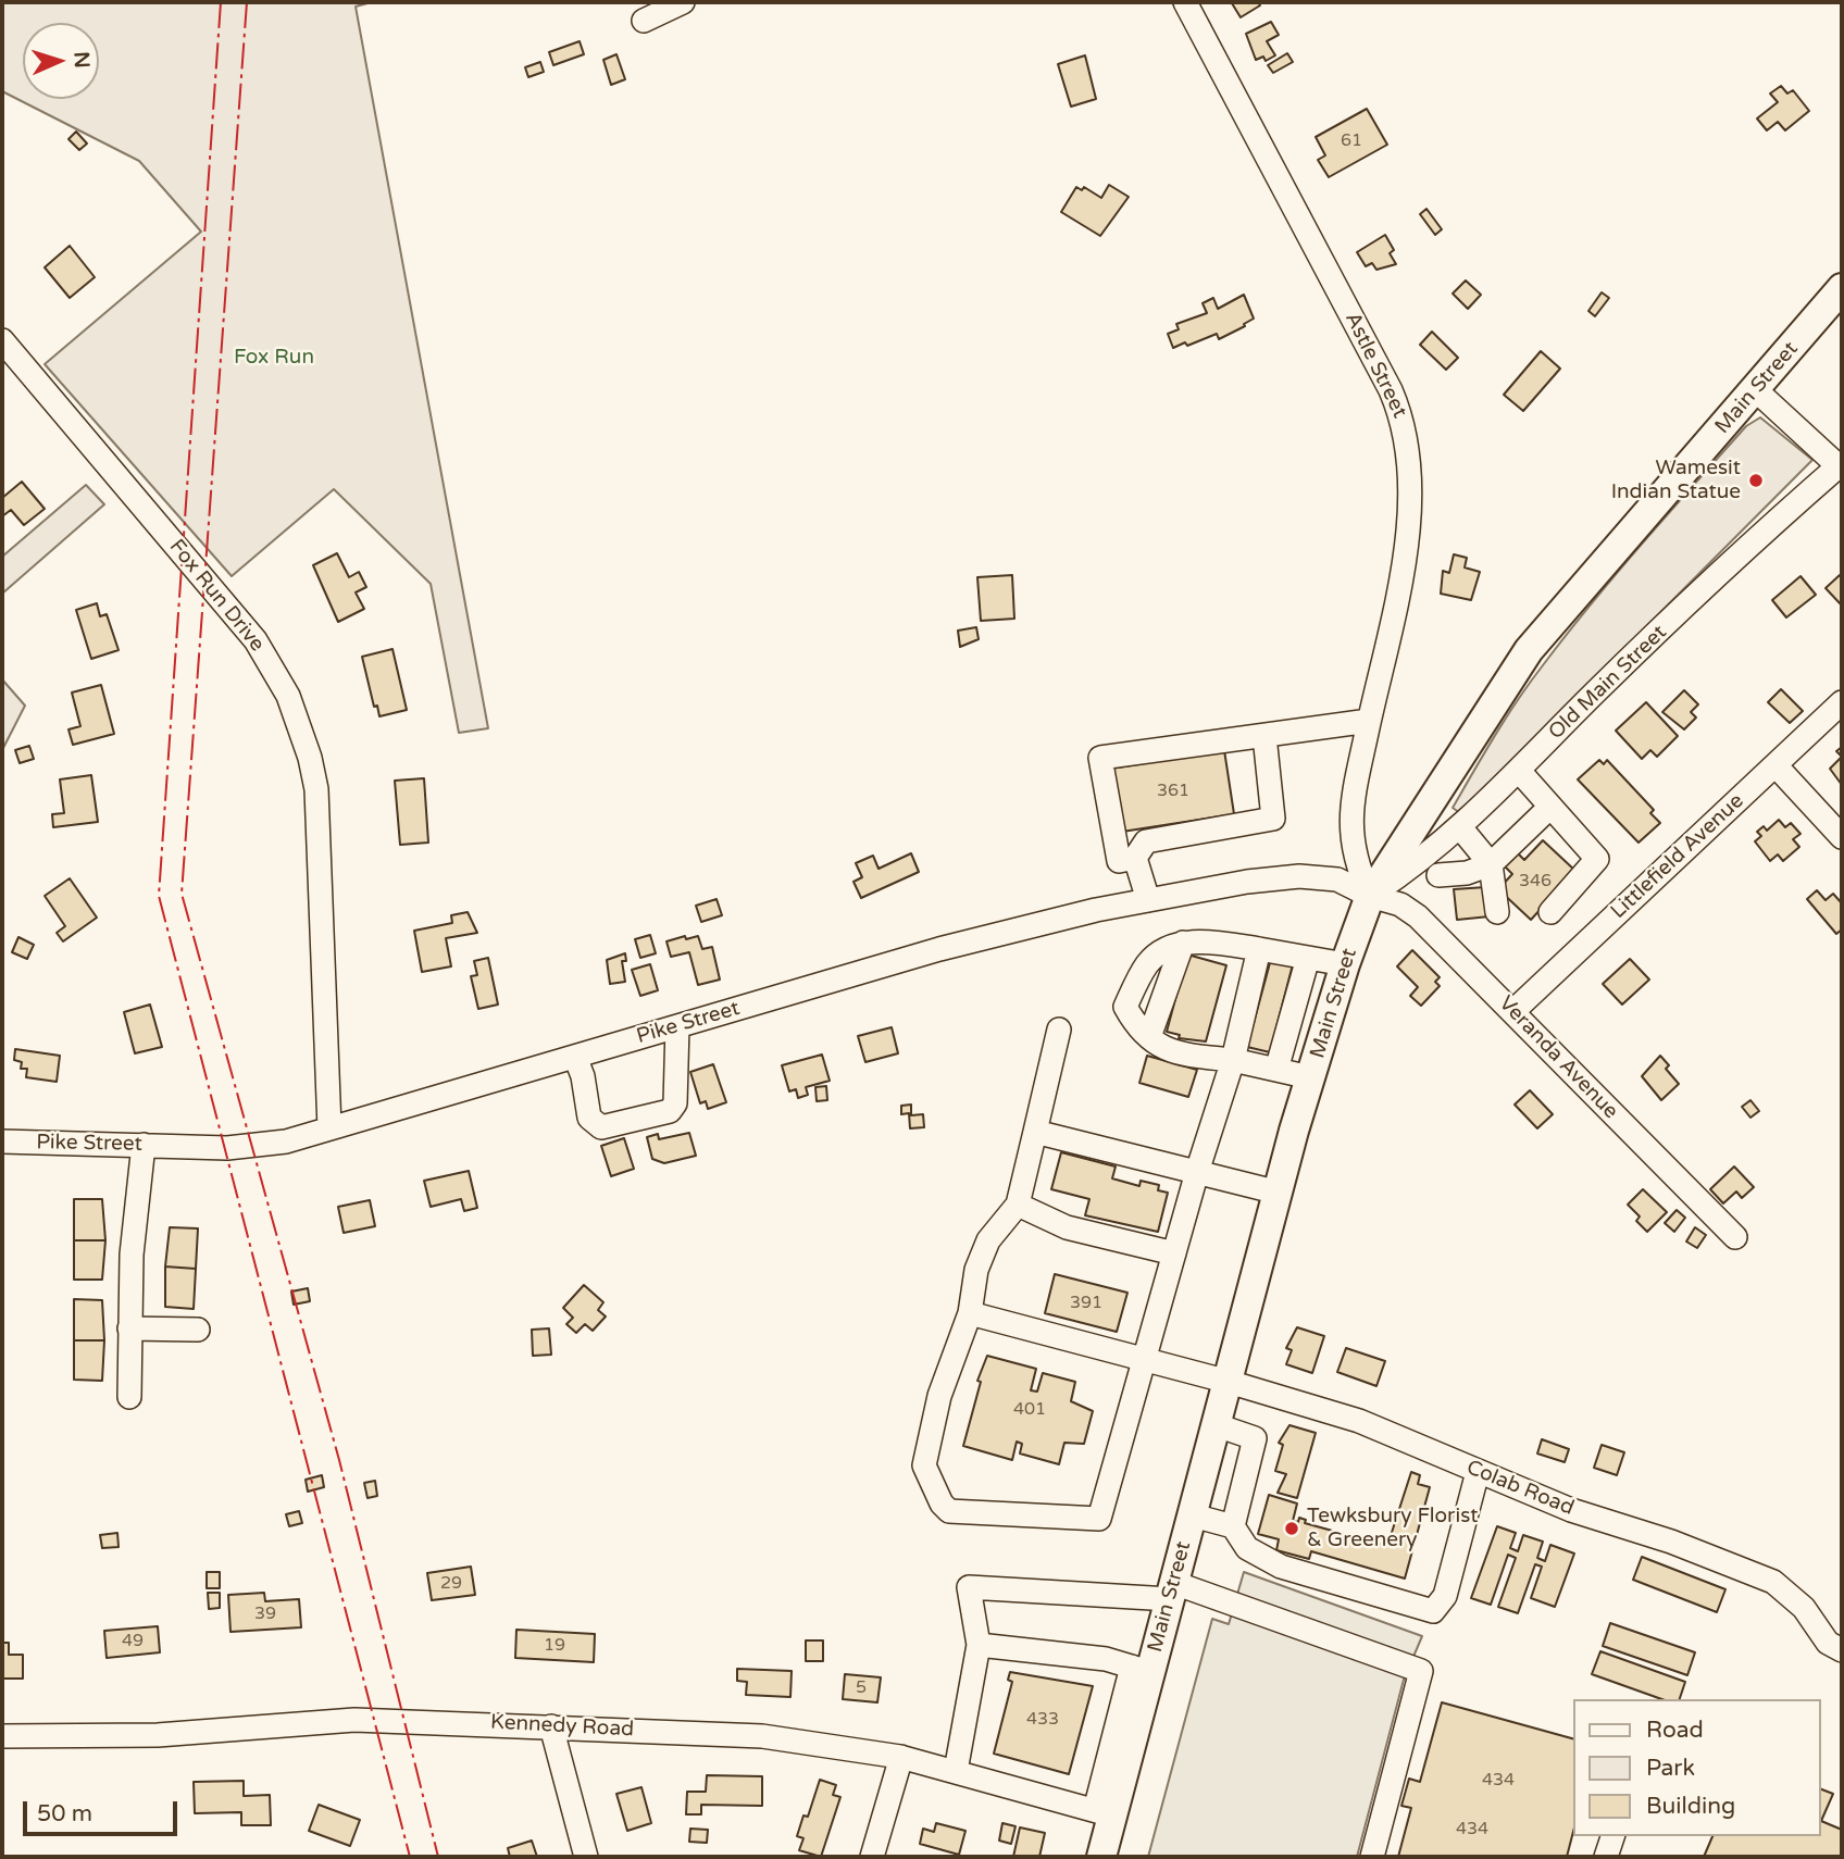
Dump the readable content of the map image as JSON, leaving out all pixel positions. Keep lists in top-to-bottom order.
{
  "streets": {
    "main road": ["Main Street"],
    "street": [
      "Astle Street",
      "Fox Run Drive",
      "Old Main Street",
      "Littlefield Avenue",
      "Pike Street",
      "Veranda Avenue",
      "Colab Road",
      "Kennedy Road"
    ]
  },
  "crossings": [
    ["Astle Street", "Main Street"],
    ["Astle Street", "Old Main Street"],
    ["Astle Street", "Pike Street"],
    ["Astle Street", "Veranda Avenue"],
    ["Main Street", "Old Main Street"],
    ["Main Street", "Pike Street"],
    ["Main Street", "Veranda Avenue"],
    ["Main Street", "Colab Road"],
    ["Main Street", "Kennedy Road"],
    ["Fox Run Drive", "Pike Street"],
    ["Old Main Street", "Pike Street"],
    ["Old Main Street", "Veranda Avenue"],
    ["Littlefield Avenue", "Veranda Avenue"],
    ["Pike Street", "Veranda Avenue"]
  ],
  "parks": ["Fox Run"],
  "places": ["Wamesit Indian Statue", "Tewksbury Florist & Greenery"],
  "house_numbers": [
    "61",
    "361",
    "346",
    "391",
    "401",
    "29",
    "39",
    "49",
    "19",
    "5",
    "433",
    "434",
    "434"
  ],
  "legend": ["Road", "Park", "Building"],
  "scale_bar": "50 m",
  "north": "right"
}
